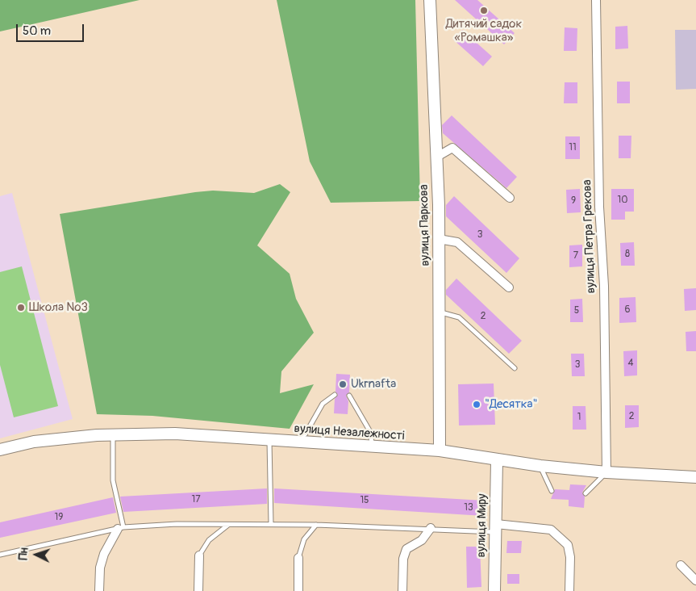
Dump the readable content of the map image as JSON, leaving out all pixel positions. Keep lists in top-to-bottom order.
{
  "streets": {
    "main road": ["вулиця Паркова", "вулиця Незалежності", "вулиця Миру"],
    "street": ["вулиця Петра Грекова"]
  },
  "crossings": [
    ["вулиця Паркова", "вулиця Незалежності"],
    ["вулиця Петра Грекова", "вулиця Незалежності"],
    ["вулиця Незалежності", "вулиця Миру"]
  ],
  "places": [
    "Дитячий садок «Ромашка»",
    "Школа №3",
    "Ukrnafta",
    "\"Десятка\""
  ],
  "house_numbers": [
    "11",
    "10",
    "9",
    "3",
    "8",
    "7",
    "6",
    "5",
    "2",
    "4",
    "3",
    "2",
    "1",
    "17",
    "15",
    "13",
    "19"
  ],
  "scale_bar": "50 m",
  "north": "left"
}
